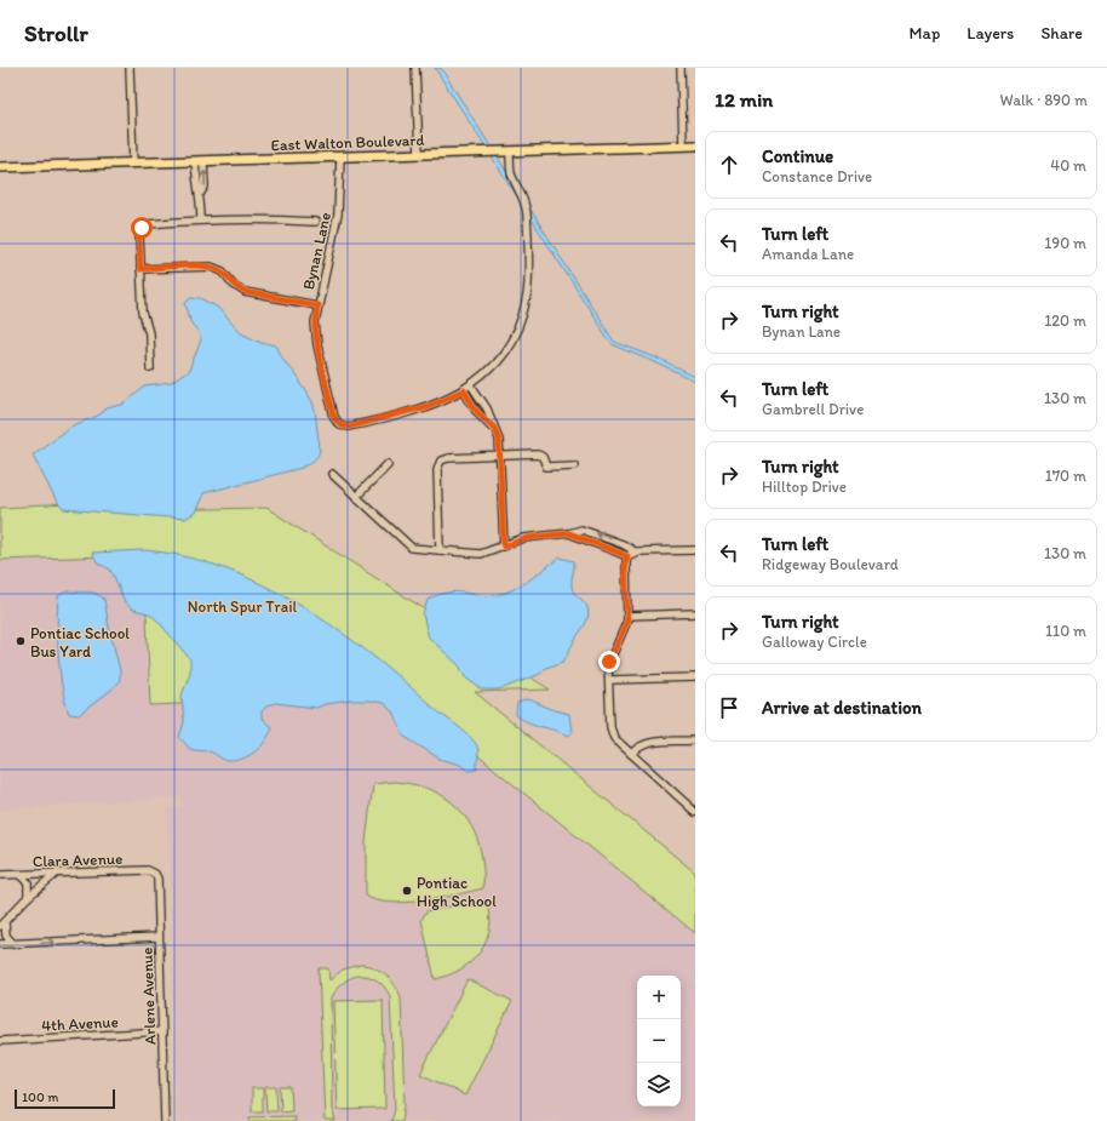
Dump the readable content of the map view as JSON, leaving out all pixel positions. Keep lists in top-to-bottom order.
{
  "streets": {
    "main road": ["East Walton Boulevard"],
    "street": [
      "Bynan Lane",
      "Clara Avenue",
      "Arlene Avenue",
      "4th Avenue"
    ]
  },
  "crossings": [
    ["East Walton Boulevard", "Bynan Lane"],
    ["Clara Avenue", "Arlene Avenue"],
    ["Arlene Avenue", "4th Avenue"]
  ],
  "parks": ["North Spur Trail"],
  "places": ["Pontiac School Bus Yard", "Pontiac High School"],
  "scale_bar": "100 m",
  "page": {
    "header": "Strollr",
    "nav": ["Map", "Layers", "Share"],
    "heading": ["12 min", "Walk · 890 m"],
    "list": [
      ["Continue", "Constance Drive", "40 m"],
      ["Turn left", "Amanda Lane", "190 m"],
      ["Turn right", "Bynan Lane", "120 m"],
      ["Turn left", "Gambrell Drive", "130 m"],
      ["Turn right", "Hilltop Drive", "170 m"],
      ["Turn left", "Ridgeway Boulevard", "130 m"],
      ["Turn right", "Galloway Circle", "110 m"],
      "Arrive at destination"
    ],
    "map_buttons": ["+", "−"],
    "scale": "100 m"
  }
}
